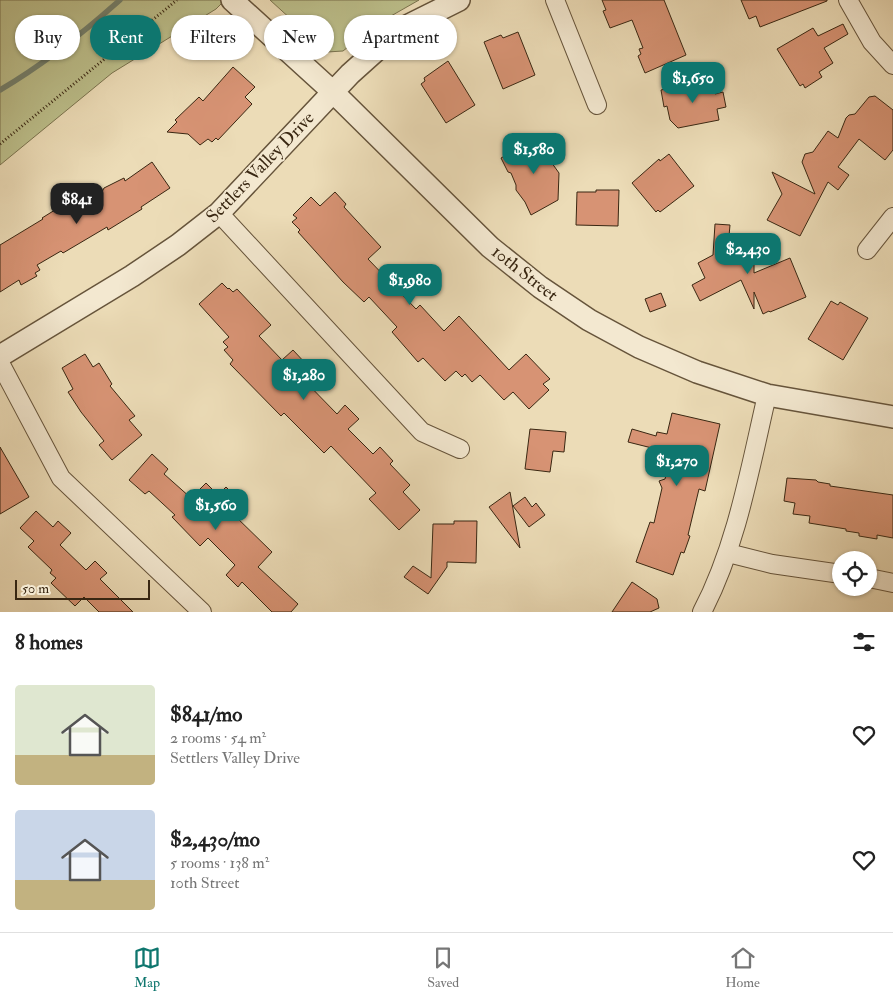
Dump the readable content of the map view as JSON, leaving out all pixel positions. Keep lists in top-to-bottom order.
{
  "streets": {
    "street": ["Settlers Valley Drive", "10th Street"]
  },
  "crossings": [
    ["Settlers Valley Drive", "10th Street"]
  ],
  "scale_bar": "50 m",
  "page": {
    "chip": [
      "Buy",
      "Rent",
      "Filters",
      "New",
      "Apartment"
    ],
    "price": [
      "$1,650",
      "$1,580",
      "$841",
      "$2,430",
      "$1,980",
      "$1,280",
      "$1,270",
      "$1,560"
    ],
    "scale": "50 m",
    "heading": "8 homes",
    "list": [
      {
        "name": "$841/mo",
        "note": "2 rooms · 54 m² · Settlers Valley Drive"
      },
      {
        "name": "$2,430/mo",
        "note": "5 rooms · 138 m² · 10th Street"
      }
    ],
    "tabs": ["Map", "Saved", "Home"]
  }
}
